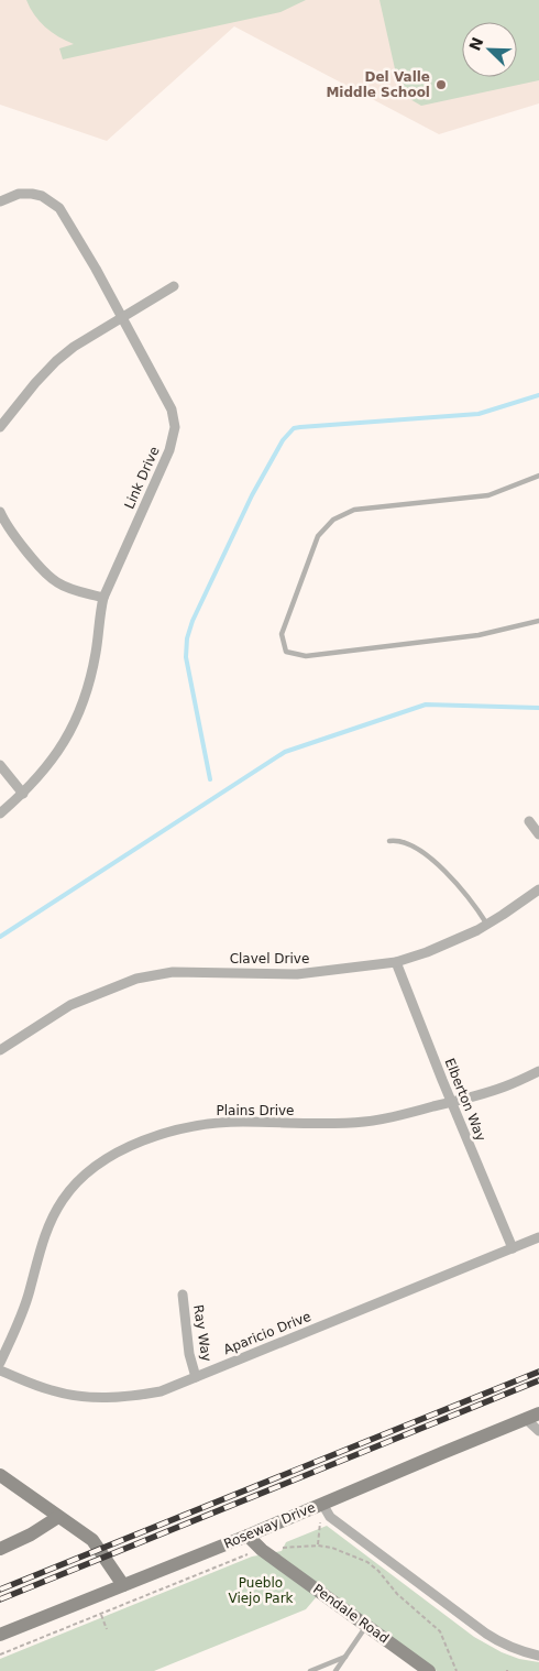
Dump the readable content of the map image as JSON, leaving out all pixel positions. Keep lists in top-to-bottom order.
{
  "streets": {
    "street": [
      "Link Drive",
      "Clavel Drive",
      "Elberton Way",
      "Plains Drive",
      "Ray Way",
      "Aparicio Drive",
      "Roseway Drive",
      "Pendale Road"
    ]
  },
  "crossings": [
    ["Clavel Drive", "Elberton Way"],
    ["Elberton Way", "Plains Drive"],
    ["Elberton Way", "Aparicio Drive"],
    ["Ray Way", "Aparicio Drive"],
    ["Roseway Drive", "Pendale Road"]
  ],
  "parks": ["Pueblo Viejo Park"],
  "places": ["Del Valle Middle School"],
  "north": "top left"
}
